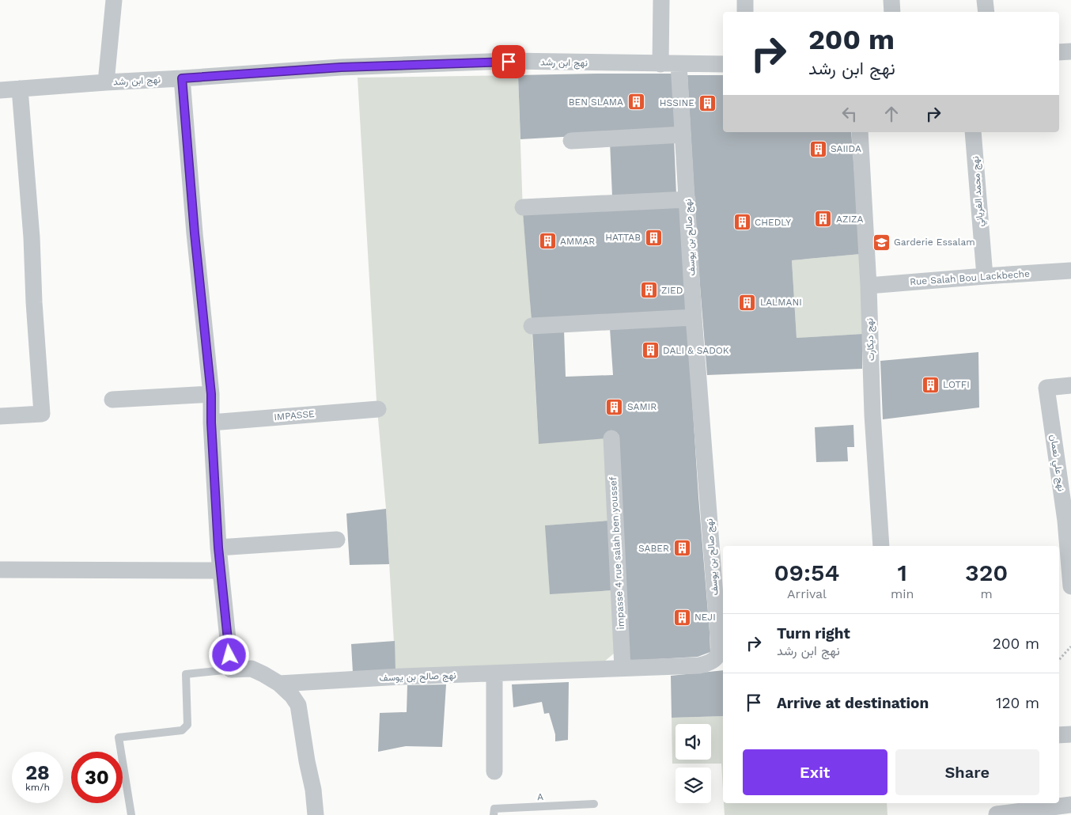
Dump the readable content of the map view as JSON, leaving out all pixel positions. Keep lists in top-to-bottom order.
{
  "streets": {
    "street": [
      "نهج ابن رشد",
      "نهج محمد الغرياني",
      "نهج صالح بن يوسف",
      "Rue Salah Bou Lackbeche",
      "نهج ديكارت",
      "IMPASSE",
      "نهج علي نعمان",
      "impasse 4 rue salah ben youssef"
    ],
    "lane": ["A"]
  },
  "crossings": [
    ["نهج ابن رشد", "نهج صالح بن يوسف"],
    ["نهج محمد الغرياني", "Rue Salah Bou Lackbeche"],
    ["نهج صالح بن يوسف", "impasse 4 rue salah ben youssef"],
    ["Rue Salah Bou Lackbeche", "نهج ديكارت"]
  ],
  "places": {
    "building": [
      "BEN SLAMA",
      "HSSINE",
      "SAIIDA",
      "AZIZA",
      "CHEDLY",
      "HATTAB",
      "AMMAR",
      "ZIED",
      "LALMANI",
      "DALI & SADOK",
      "LOTFI",
      "SAMIR",
      "SABER",
      "NEJI"
    ],
    "school or university": ["Garderie Essalam"]
  },
  "page": {
    "turn": ["200 m", "نهج ابن رشد"],
    "eta": [
      "09:54",
      "Arrival",
      "1",
      "min",
      "320",
      "m"
    ],
    "list": [
      {
        "name": "Turn right",
        "note": "نهج ابن رشد",
        "value": "200 m"
      },
      {
        "name": "Arrive at destination",
        "value": "120 m"
      }
    ],
    "buttons": ["Exit", "Share"],
    "speed": "28 km/h",
    "limit": "30"
  }
}
